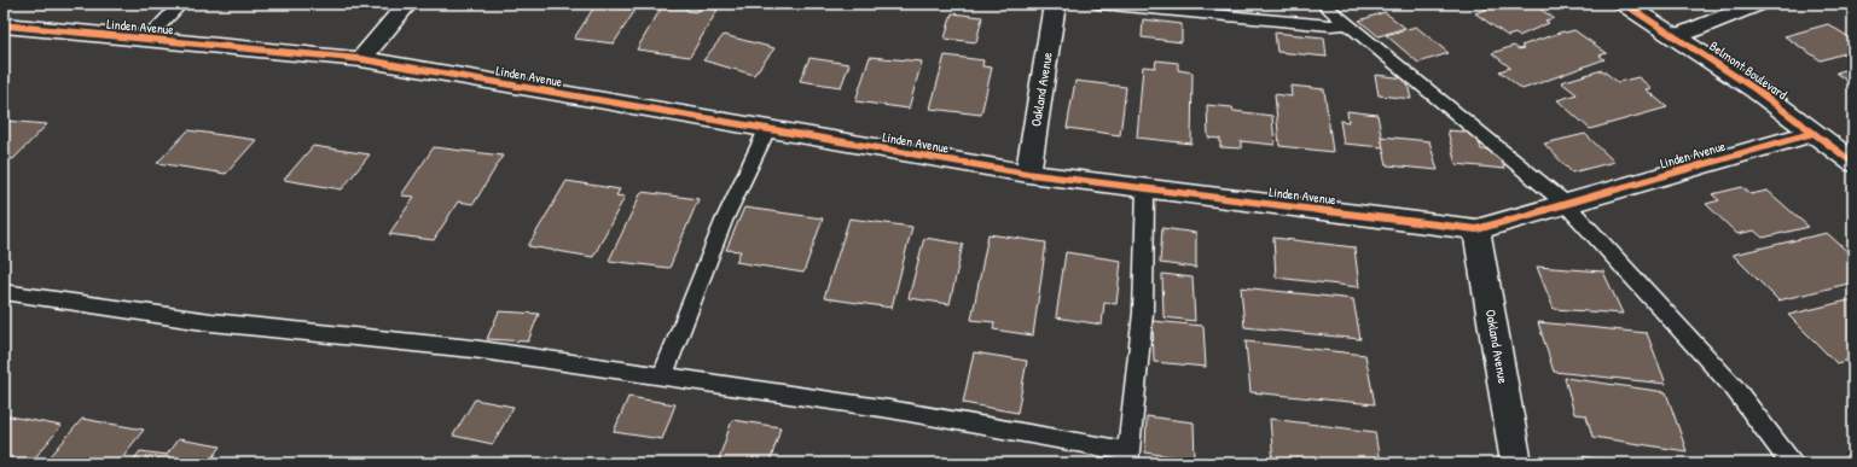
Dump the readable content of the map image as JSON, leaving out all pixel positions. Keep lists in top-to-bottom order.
{
  "streets": {
    "street": ["Linden Avenue", "Belmont Boulevard", "Oakland Avenue"]
  },
  "crossings": [
    ["Linden Avenue", "Belmont Boulevard"],
    ["Linden Avenue", "Oakland Avenue"]
  ]
}
